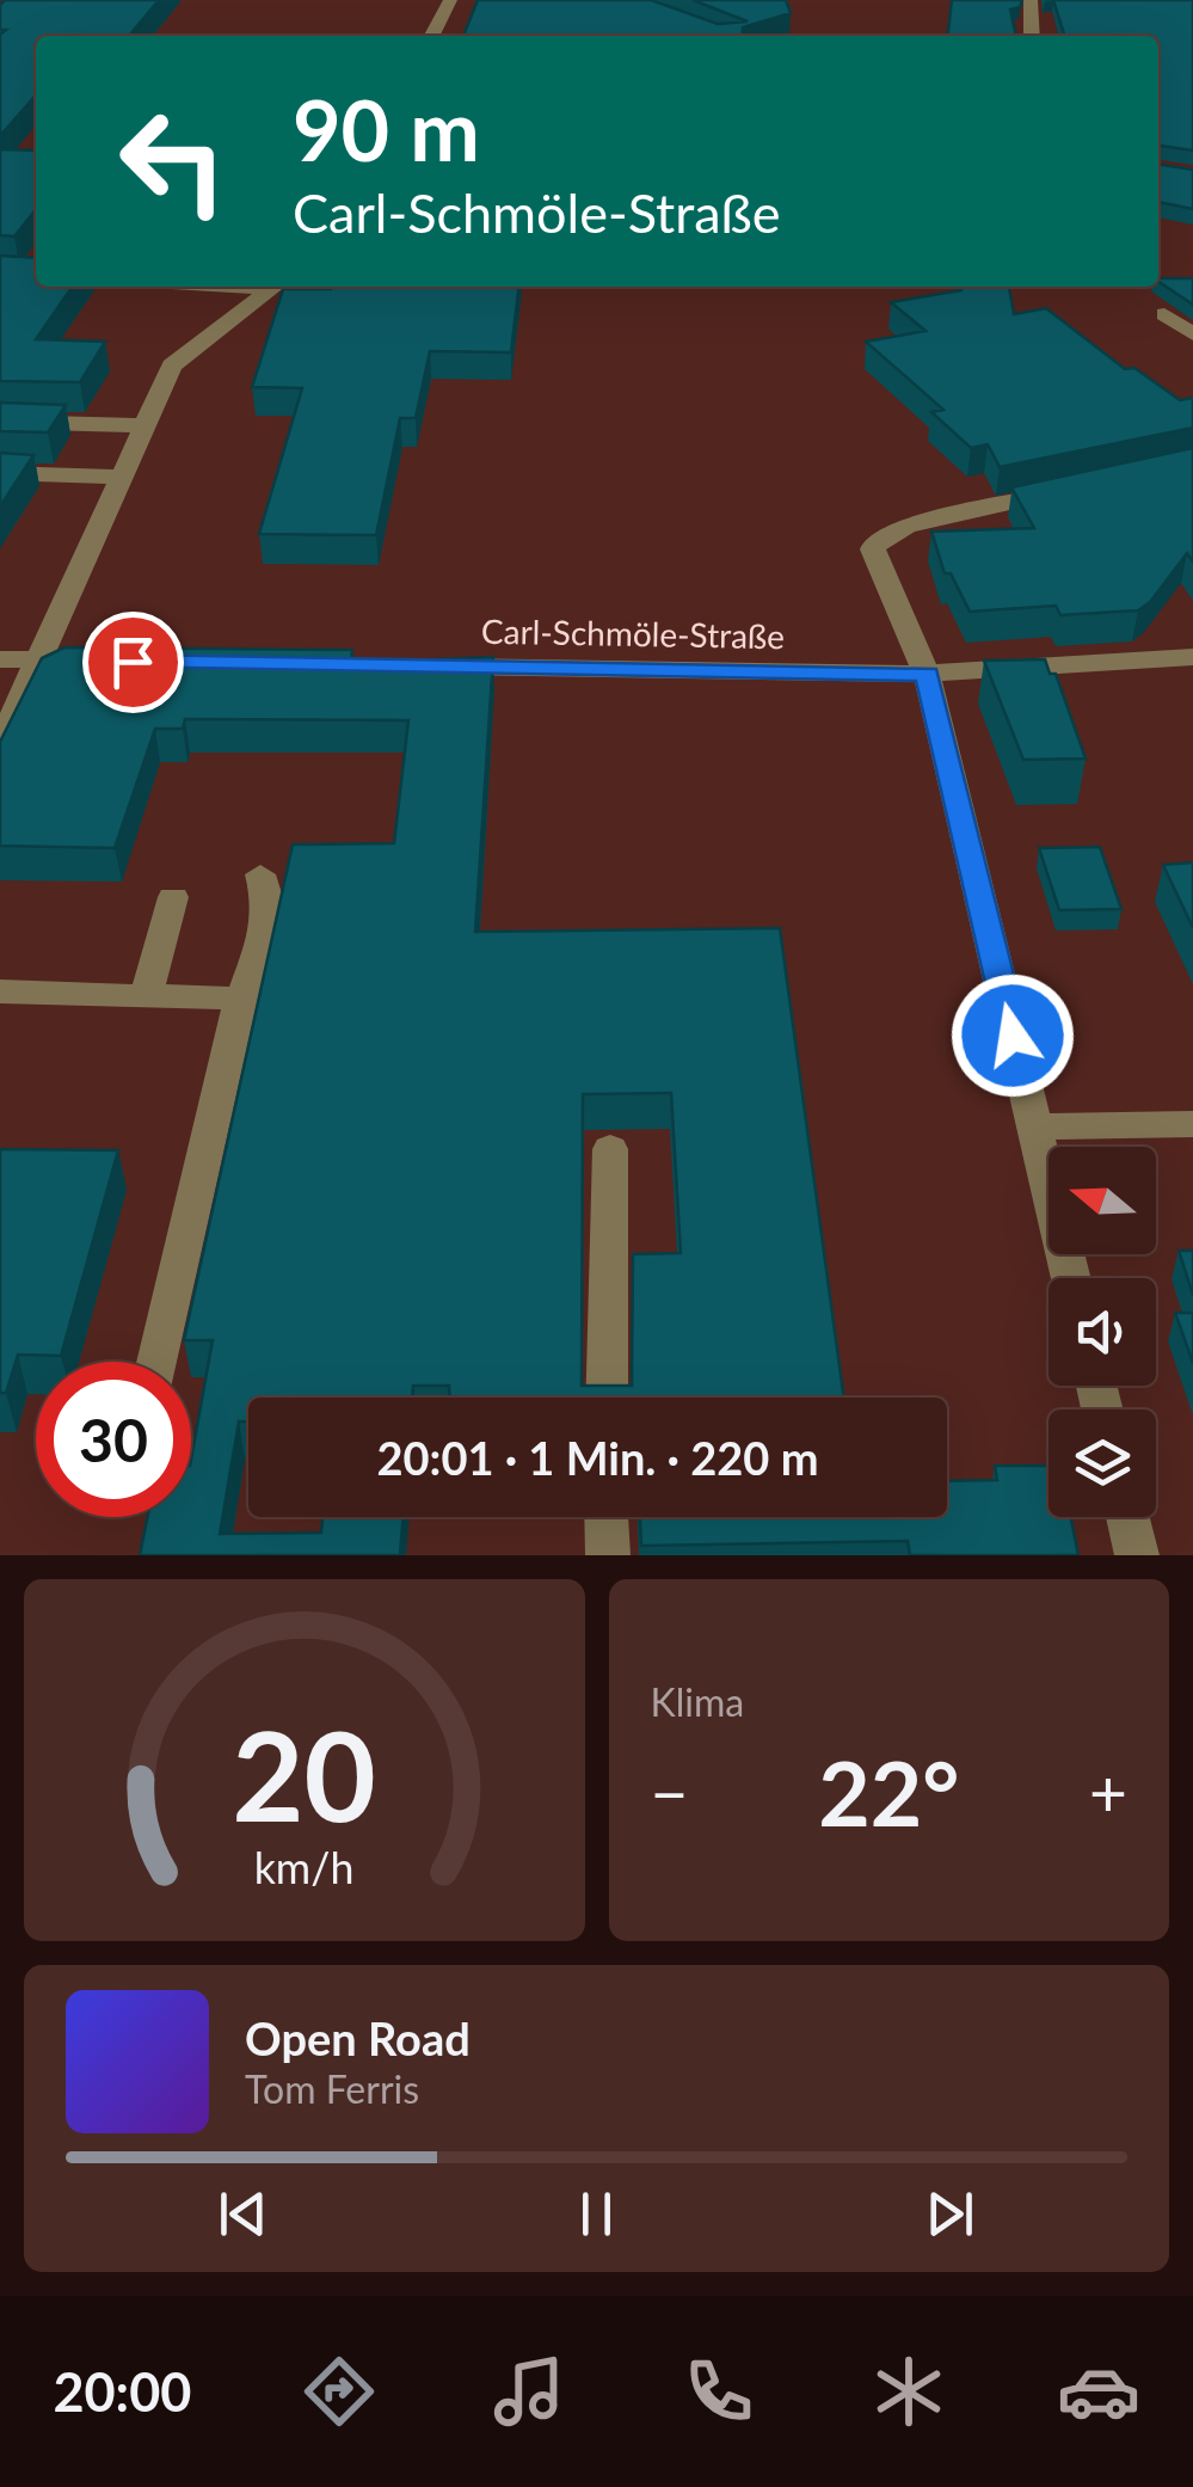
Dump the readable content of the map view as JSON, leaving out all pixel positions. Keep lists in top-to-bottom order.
{
  "streets": {
    "street": ["Carl-Schmöle-Straße"]
  },
  "north": "left",
  "page": {
    "turn": ["90 m", "Carl-Schmöle-Straße"],
    "limit": "30",
    "trip": "20:01 · 1 Min. · 220 m",
    "tile": "Klima",
    "heat": ["−", "22°", "+"],
    "song": ["Open Road", "Tom Ferris"],
    "tabs": "20:00",
    "gauge": ["20", "km/h"]
  }
}
